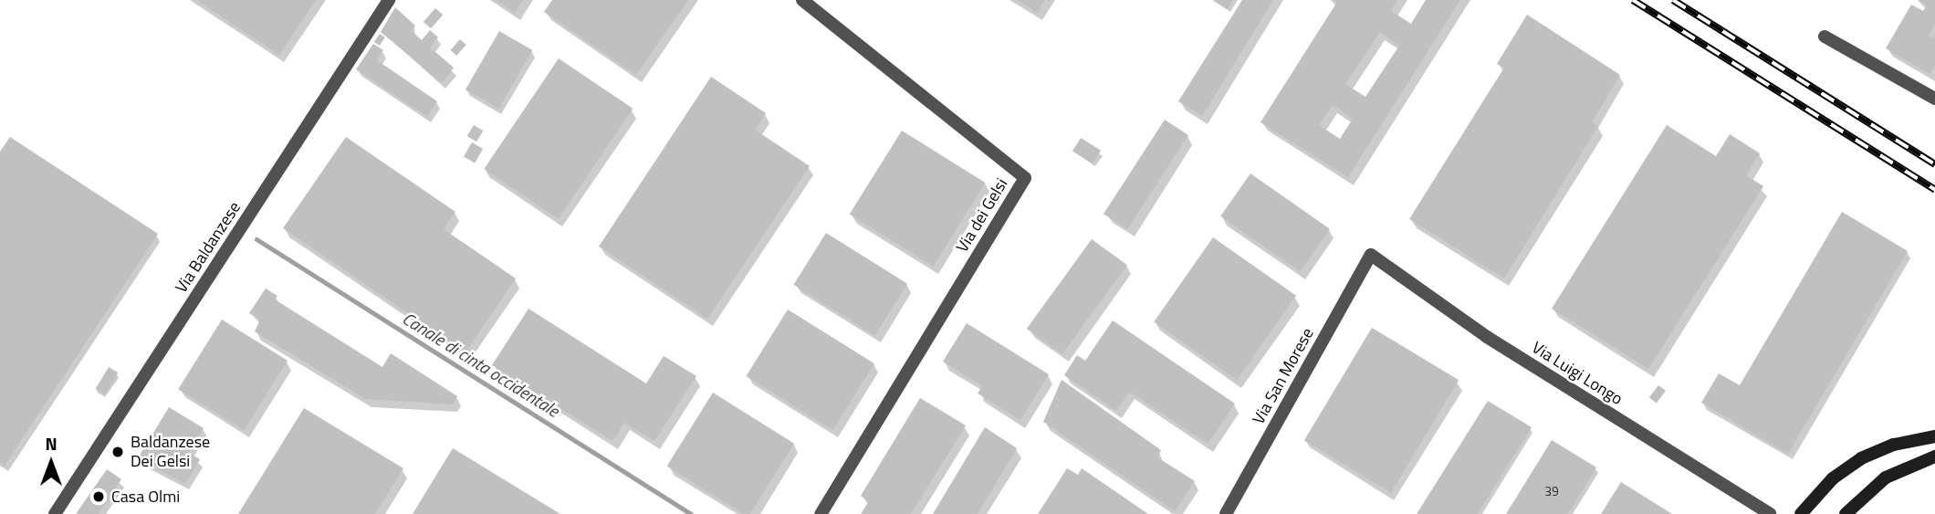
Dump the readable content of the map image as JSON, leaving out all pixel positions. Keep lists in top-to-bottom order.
{
  "streets": {
    "street": [
      "Via dei Gelsi",
      "Via Baldanzese",
      "Via Luigi Longo",
      "Via San Morese"
    ]
  },
  "crossings": [
    ["Via Luigi Longo", "Via San Morese"]
  ],
  "water": ["Canale di cinta occidentale"],
  "places": ["Baldanzese Dei Gelsi", "Casa Olmi"],
  "house_numbers": ["39"],
  "north": "top"
}
